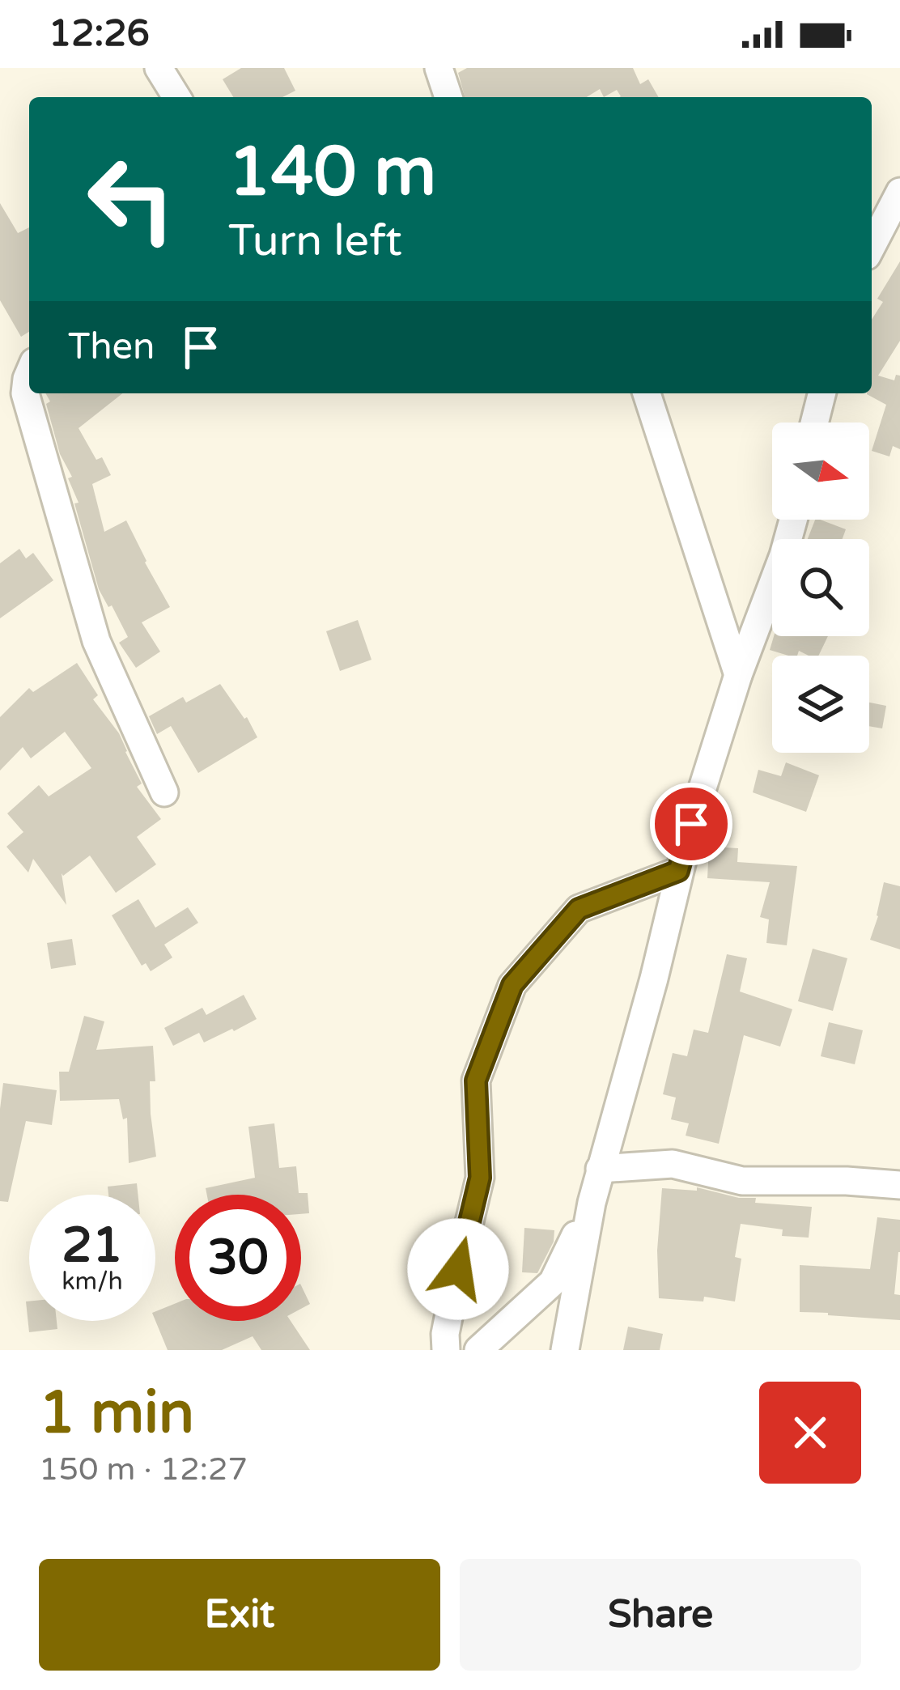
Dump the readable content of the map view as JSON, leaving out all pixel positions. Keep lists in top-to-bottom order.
{
  "north": "right",
  "page": {
    "status": "12:26",
    "turn": ["140 m", "Turn left"],
    "then": "Then",
    "speed": "21 km/h",
    "limit": "30",
    "heading": ["1 min", "150 m · 12:27"],
    "buttons": ["Exit", "Share"]
  }
}
